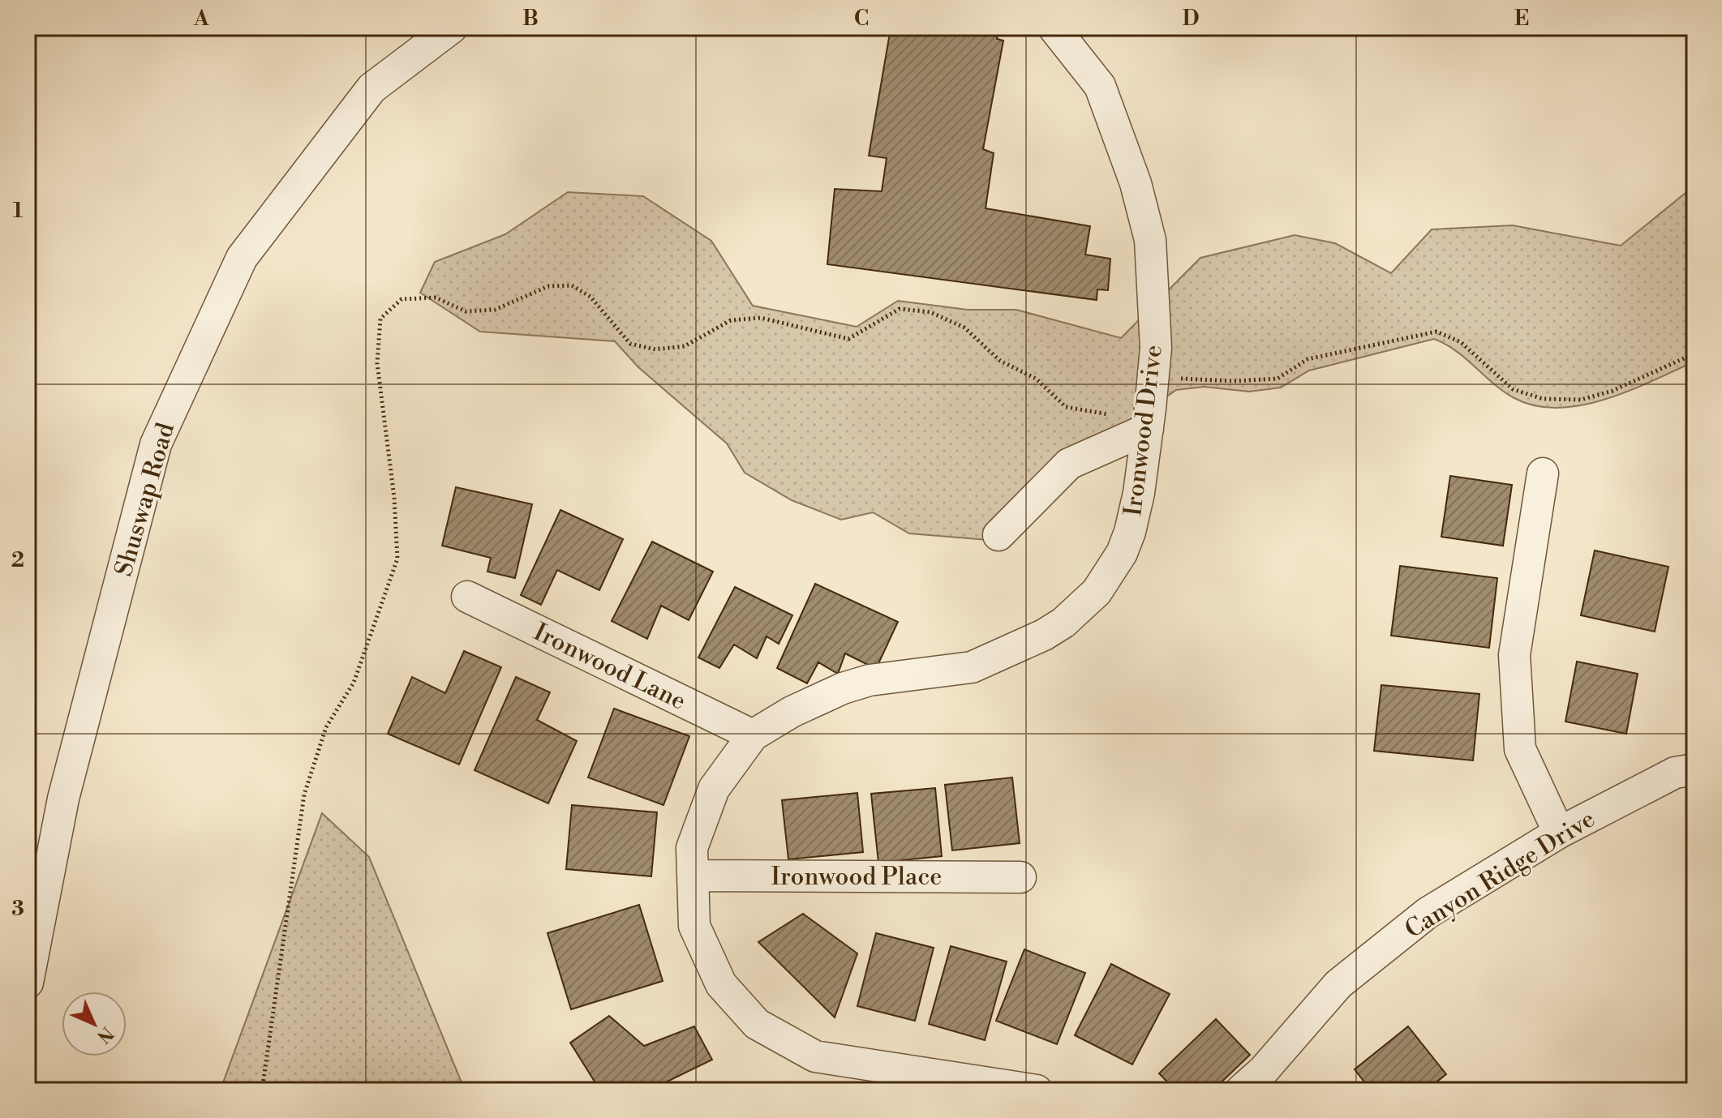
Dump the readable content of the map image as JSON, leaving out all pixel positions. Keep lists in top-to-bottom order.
{
  "streets": {
    "street": [
      "Ironwood Drive",
      "Shuswap Road",
      "Ironwood Lane",
      "Canyon Ridge Drive",
      "Ironwood Place"
    ]
  },
  "crossings": [
    ["Ironwood Drive", "Ironwood Lane"],
    ["Ironwood Drive", "Ironwood Place"]
  ],
  "north": "bottom right",
  "grid": {
    "columns": [
      "A",
      "B",
      "C",
      "D",
      "E"
    ],
    "rows": ["1", "2", "3"]
  }
}
